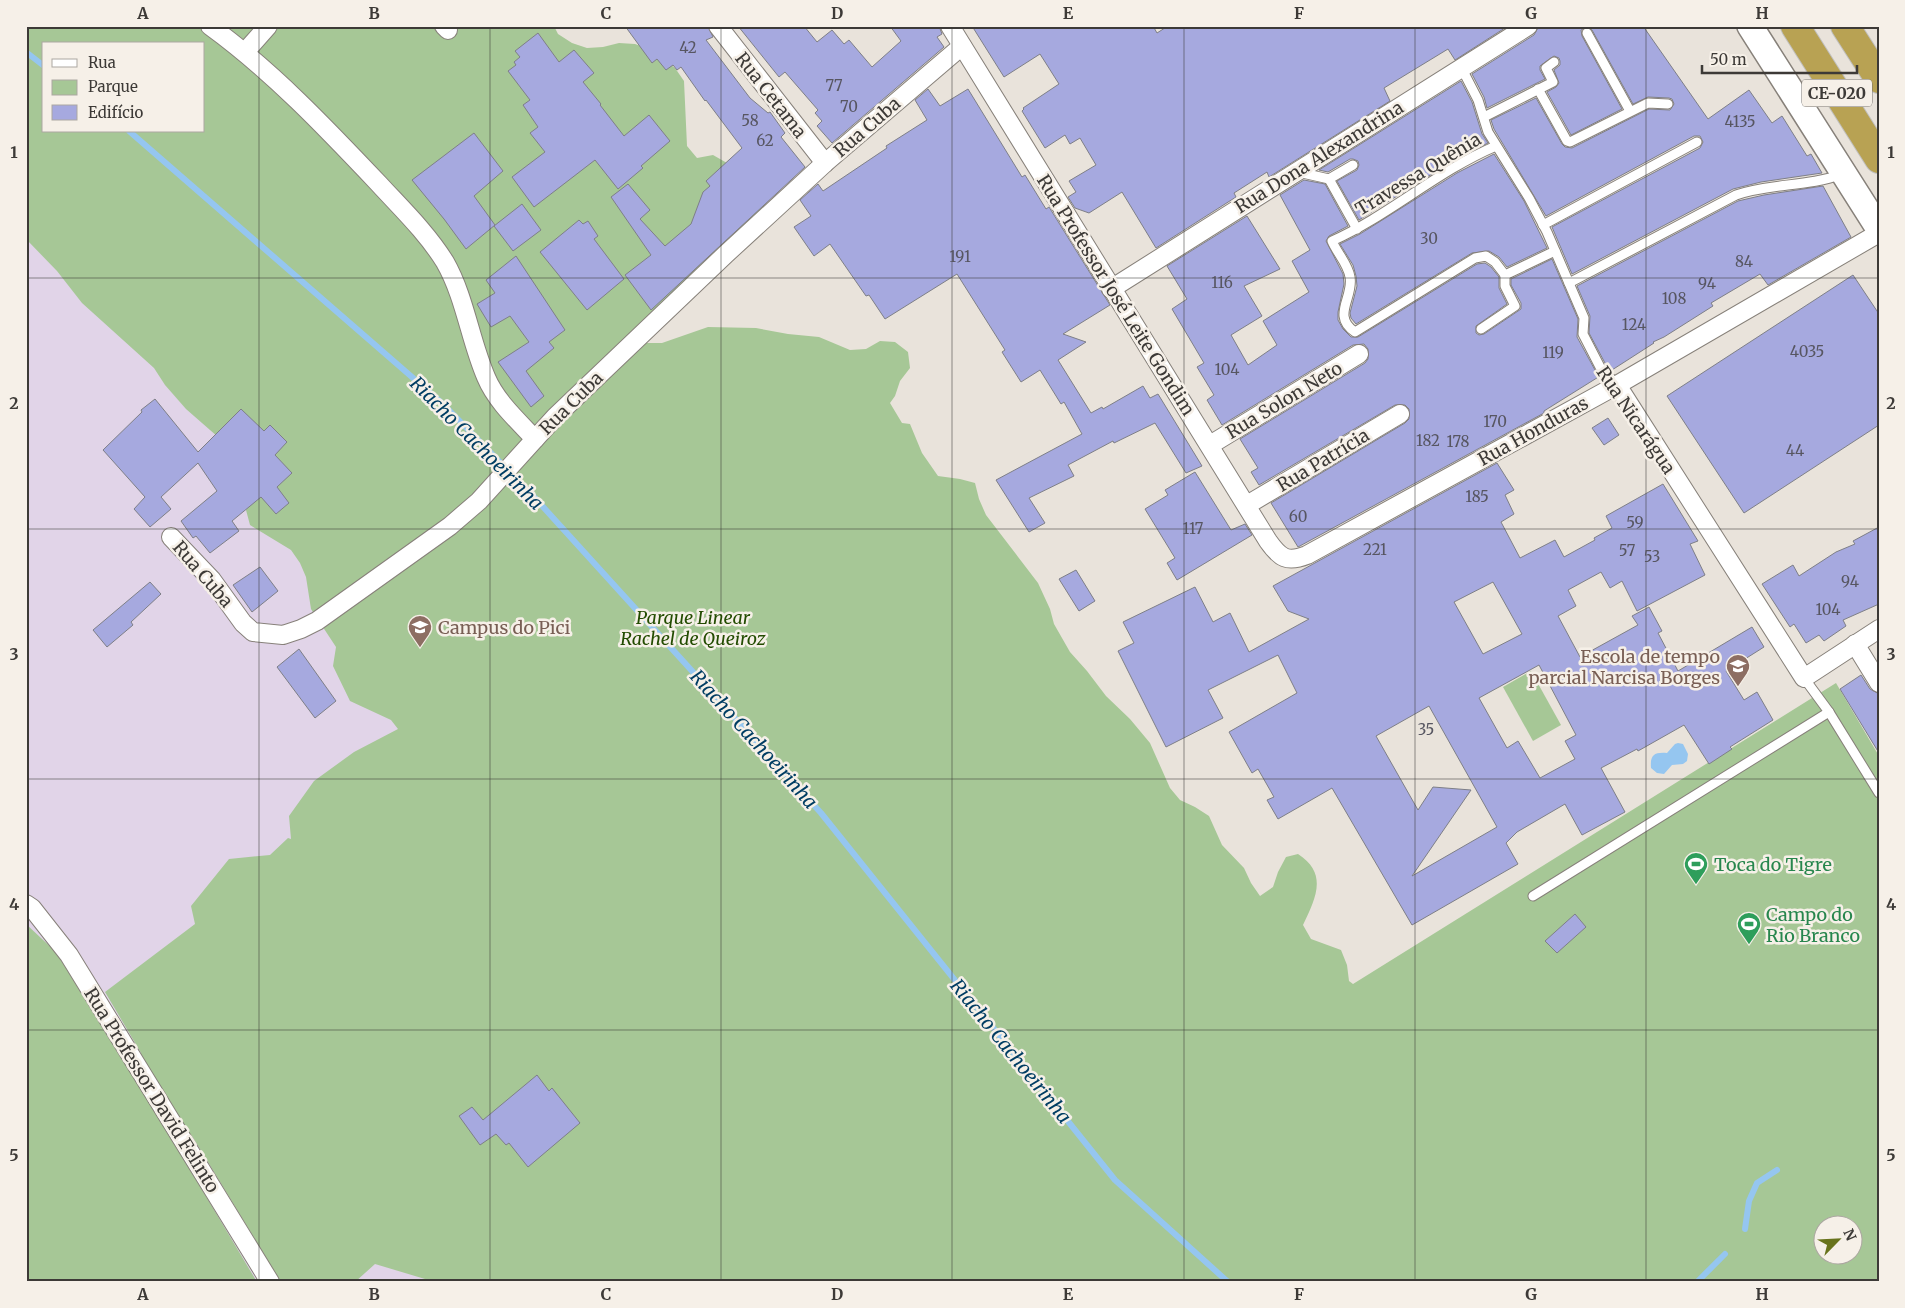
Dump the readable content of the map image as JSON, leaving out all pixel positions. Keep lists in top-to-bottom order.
{
  "streets": {
    "highway": ["CE-020"],
    "street": [
      "Rua Cetama",
      "Rua Cuba",
      "Rua Dona Alexandrina",
      "Rua Professor José Leite Gondim",
      "Rua Solon Neto",
      "Rua Nicarágua",
      "Rua Honduras",
      "Rua Patrícia",
      "Rua Professor David Felinto"
    ],
    "lane": ["Travessa Quênia"]
  },
  "crossings": [
    ["Rua Cetama", "Rua Cuba"],
    ["Rua Cuba", "Rua Professor José Leite Gondim"],
    ["Rua Dona Alexandrina", "Rua Professor José Leite Gondim"],
    ["Rua Dona Alexandrina", "Rua Nicarágua"],
    ["Travessa Quênia", "Rua Nicarágua"],
    ["Rua Professor José Leite Gondim", "Rua Solon Neto"],
    ["Rua Professor José Leite Gondim", "Rua Honduras"],
    ["Rua Professor José Leite Gondim", "Rua Patrícia"],
    ["Rua Nicarágua", "Rua Honduras"]
  ],
  "water": ["Riacho Cachoeirinha"],
  "parks": ["Parque Linear Rachel de Queiroz"],
  "places": {
    "school or university": ["Campus do Pici", "Escola de tempo parcial Narcisa Borges"],
    "sports": ["Toca do Tigre", "Campo do Rio Branco"]
  },
  "house_numbers": [
    "42",
    "77",
    "70",
    "58",
    "4135",
    "62",
    "30",
    "191",
    "84",
    "116",
    "94",
    "108",
    "124",
    "4035",
    "119",
    "104",
    "170",
    "182",
    "178",
    "44",
    "185",
    "60",
    "59",
    "117",
    "221",
    "57",
    "53",
    "94",
    "104",
    "35"
  ],
  "legend": ["Rua", "Parque", "Edifício"],
  "scale_bar": "50 m",
  "north": "top right",
  "grid": {
    "columns": [
      "A",
      "B",
      "C",
      "D",
      "E",
      "F",
      "G",
      "H"
    ],
    "rows": [
      "1",
      "2",
      "3",
      "4",
      "5"
    ]
  }
}
